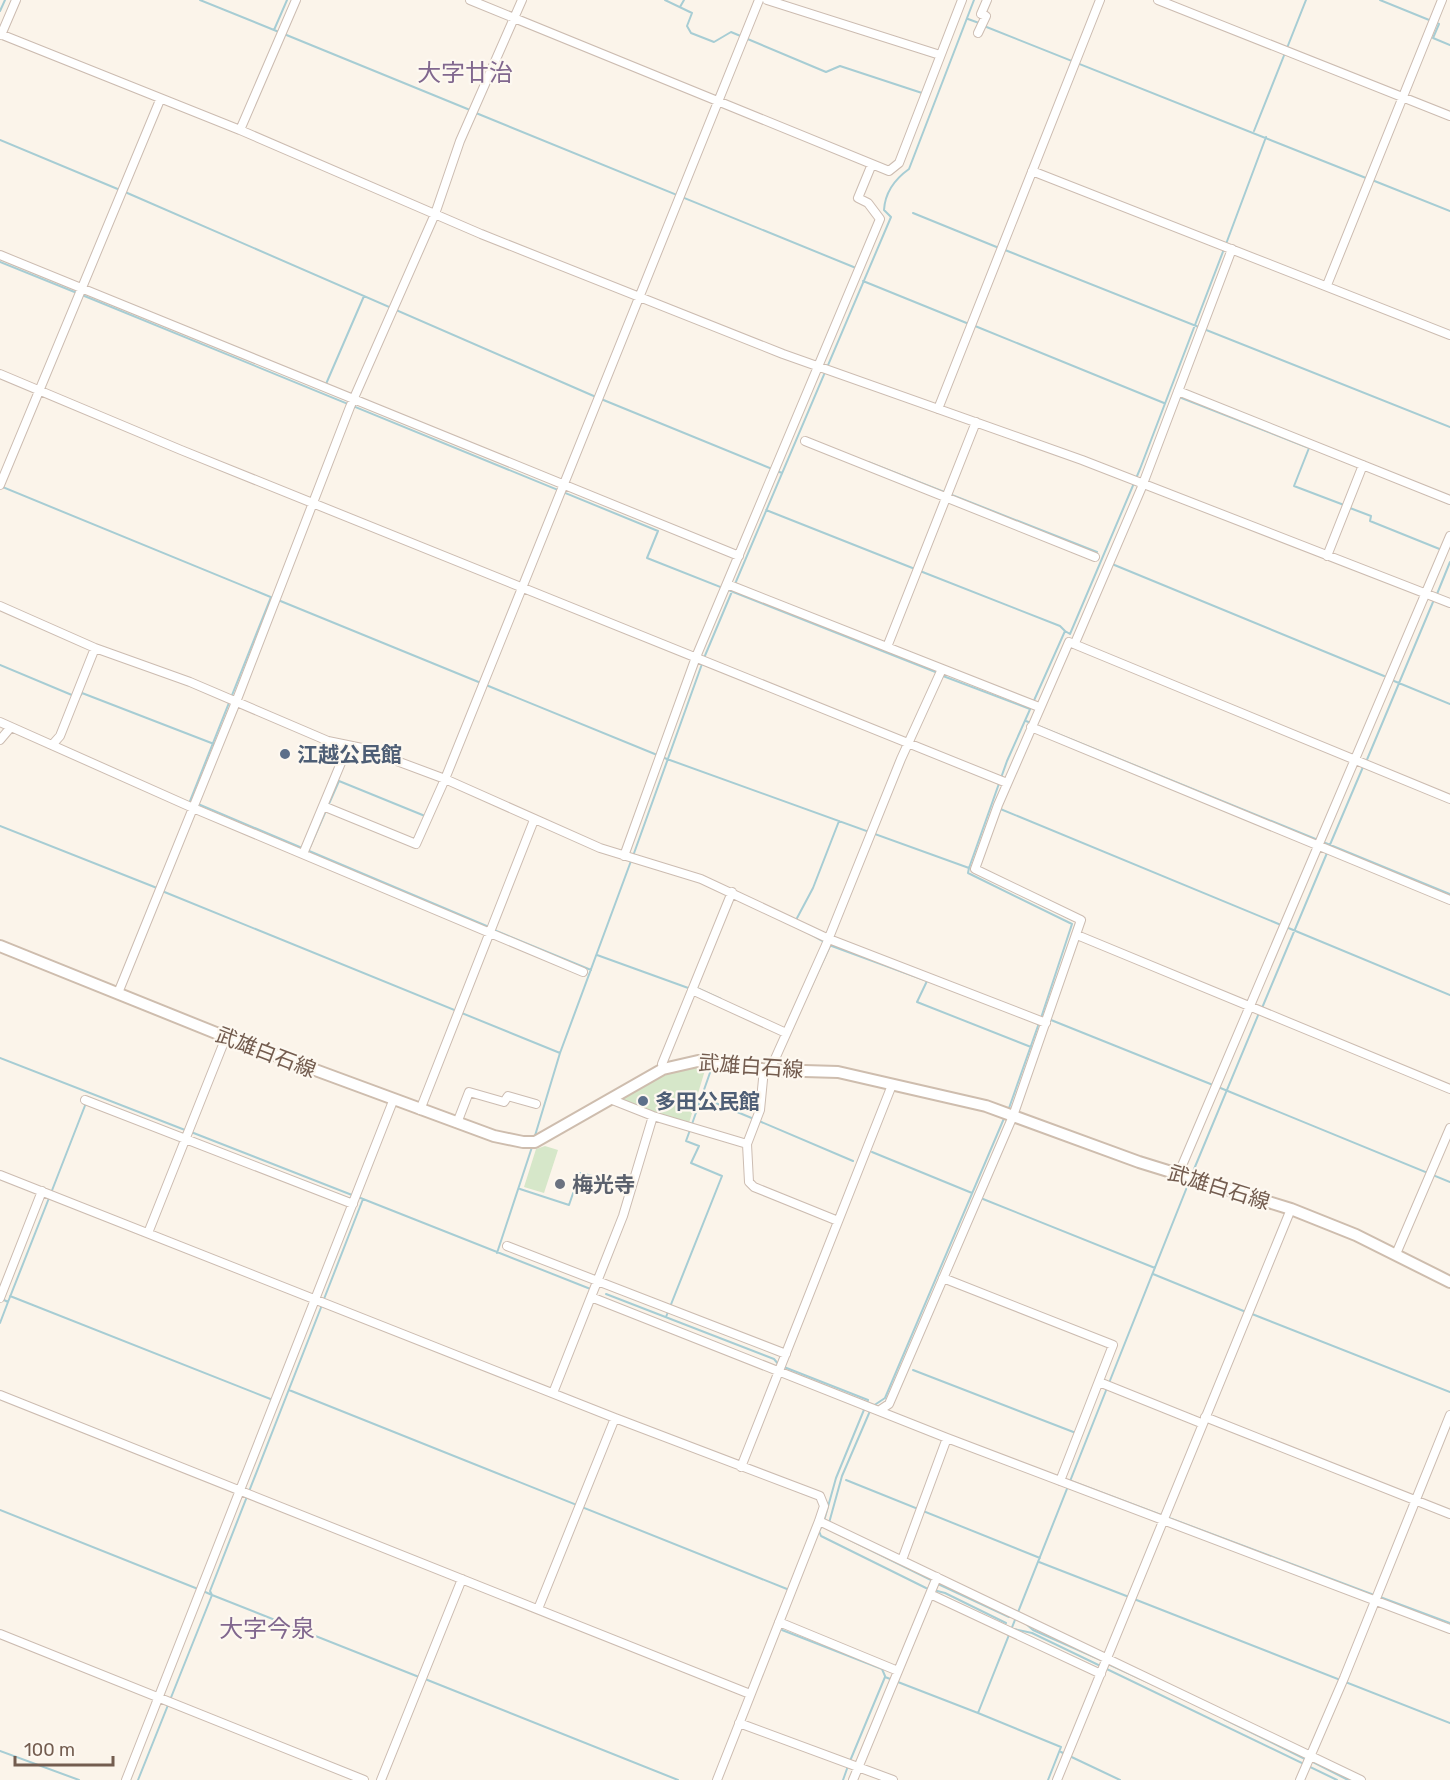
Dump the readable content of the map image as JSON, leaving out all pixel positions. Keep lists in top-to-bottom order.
{
  "streets": {
    "main road": ["武雄白石線"]
  },
  "districts": ["大字廿治", "大字今泉"],
  "places": ["江越公民館", "多田公民館", "梅光寺"],
  "scale_bar": "100 m"
}
